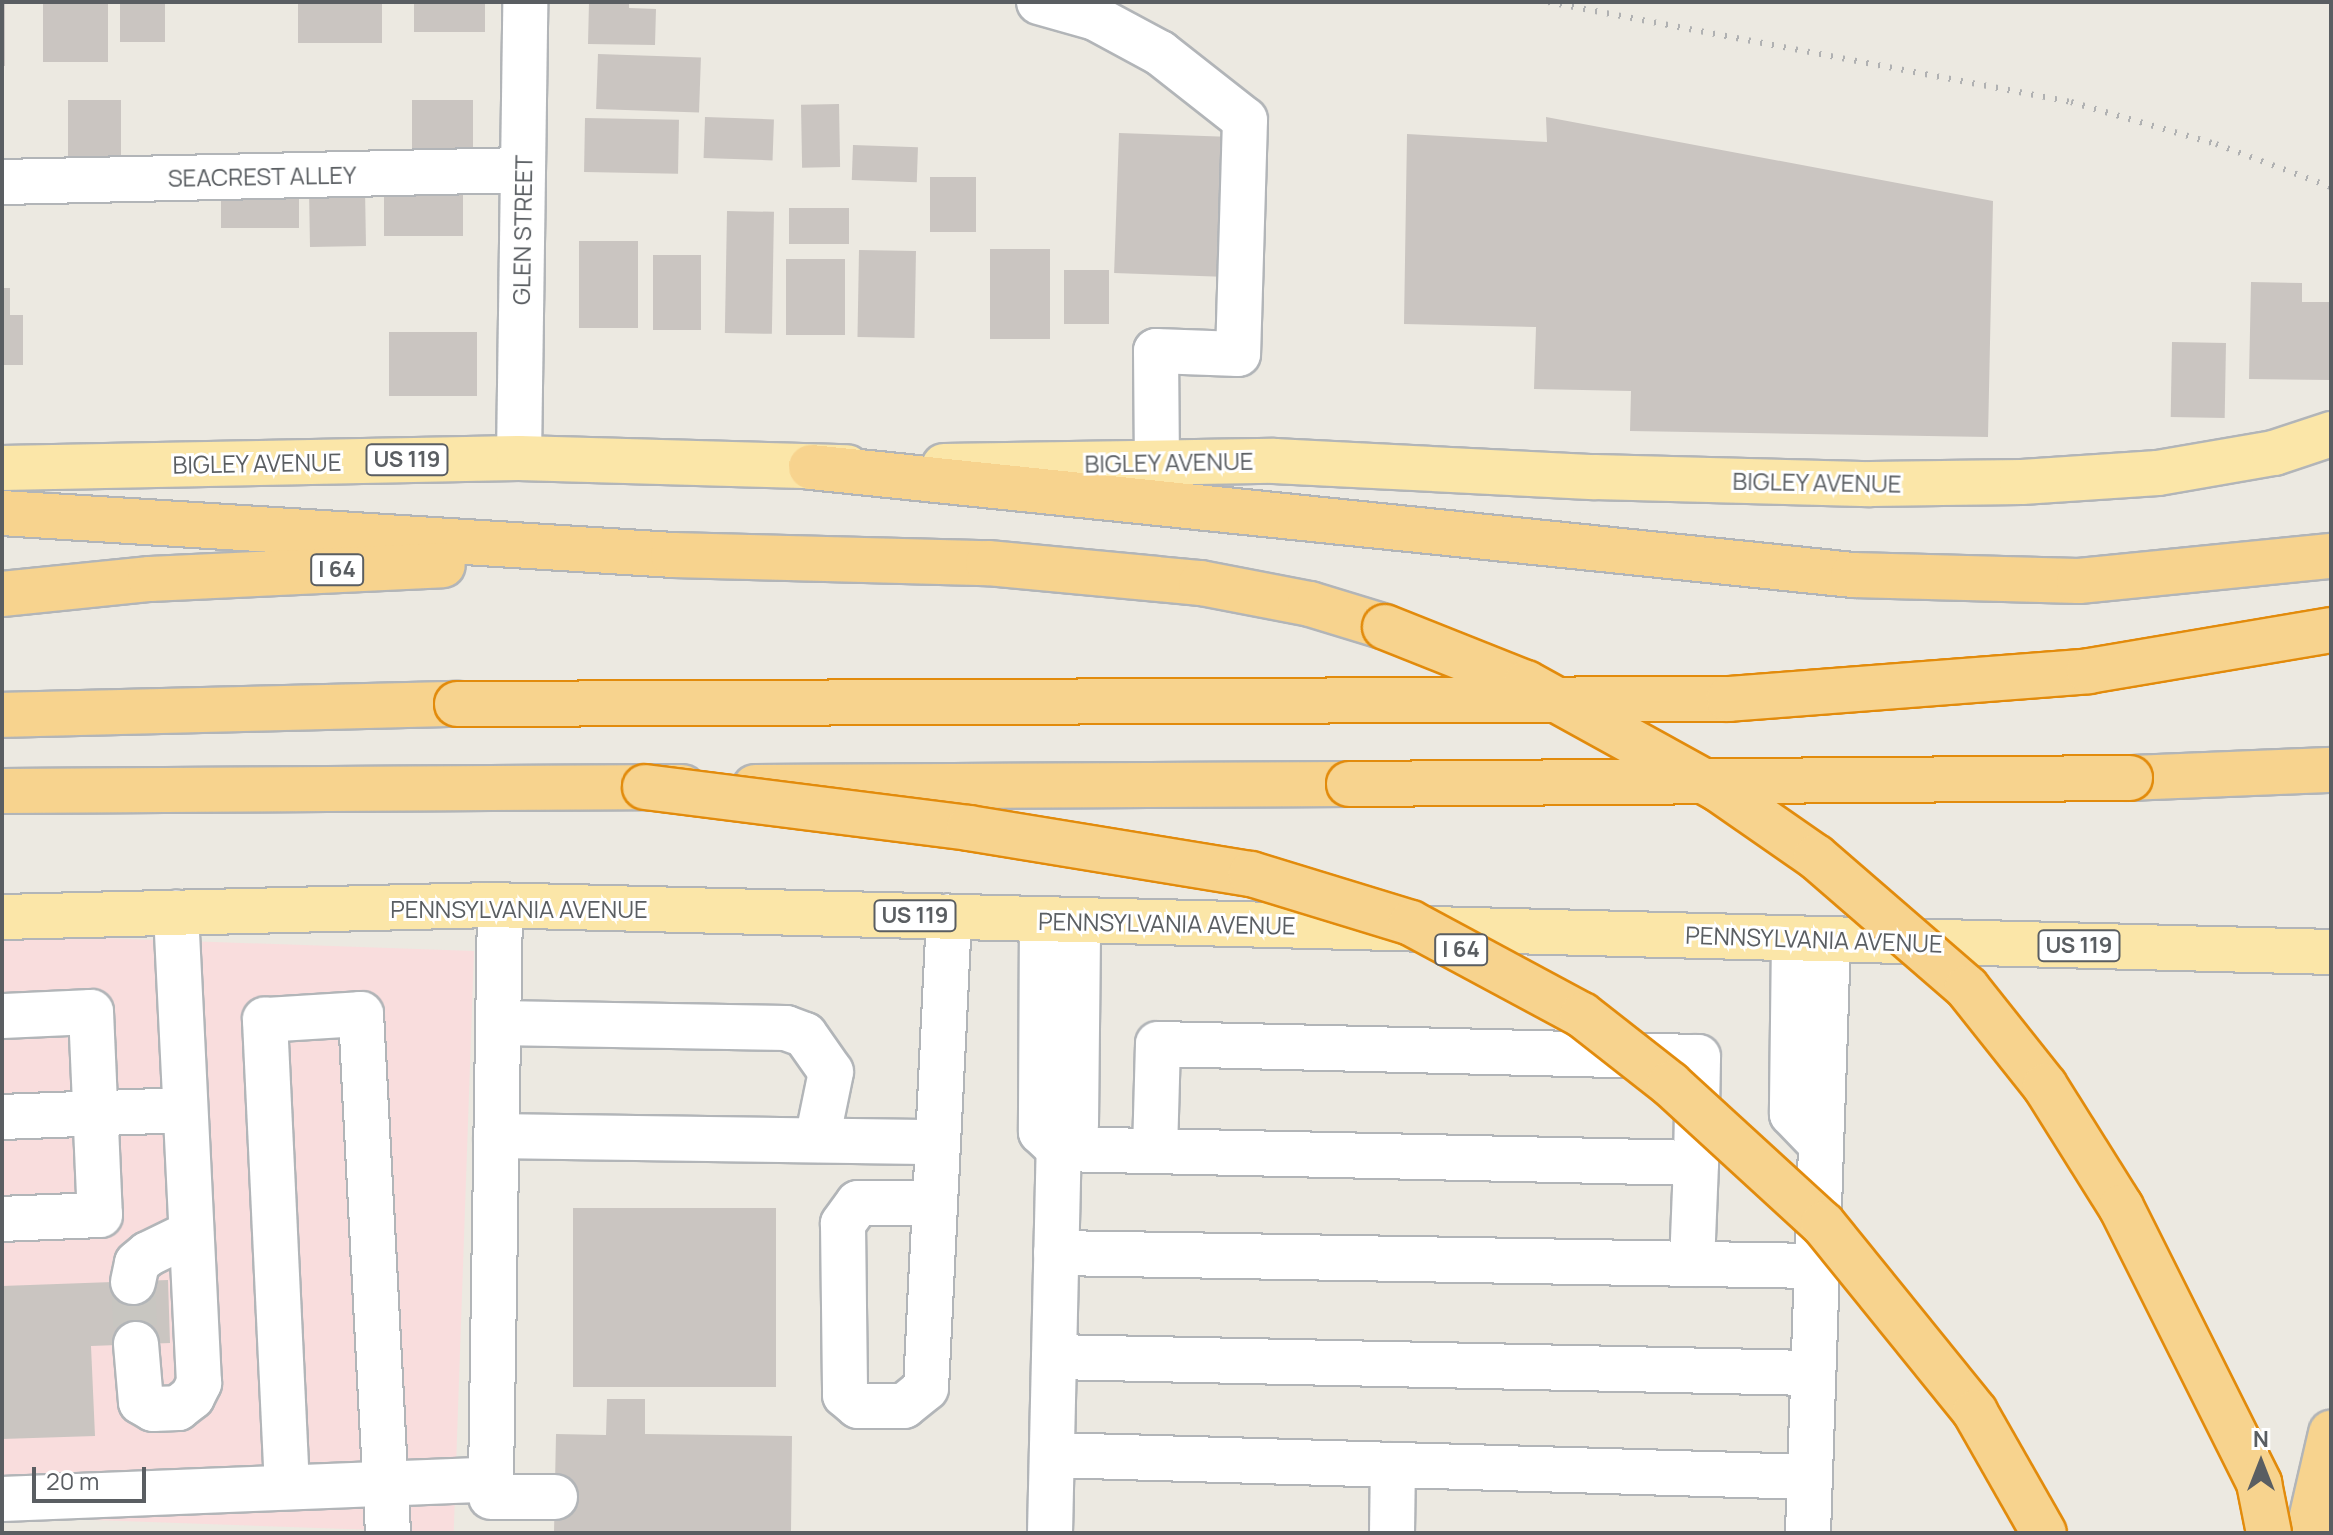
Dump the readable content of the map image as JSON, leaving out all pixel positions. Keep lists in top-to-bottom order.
{
  "streets": {
    "highway": ["I 64"],
    "main road": ["US 119", "BIGLEY AVENUE", "PENNSYLVANIA AVENUE"],
    "street": ["SEACREST ALLEY", "GLEN STREET"]
  },
  "crossings": [
    ["SEACREST ALLEY", "GLEN STREET"],
    ["GLEN STREET", "BIGLEY AVENUE"]
  ],
  "scale_bar": "20 m",
  "north": "top"
}
